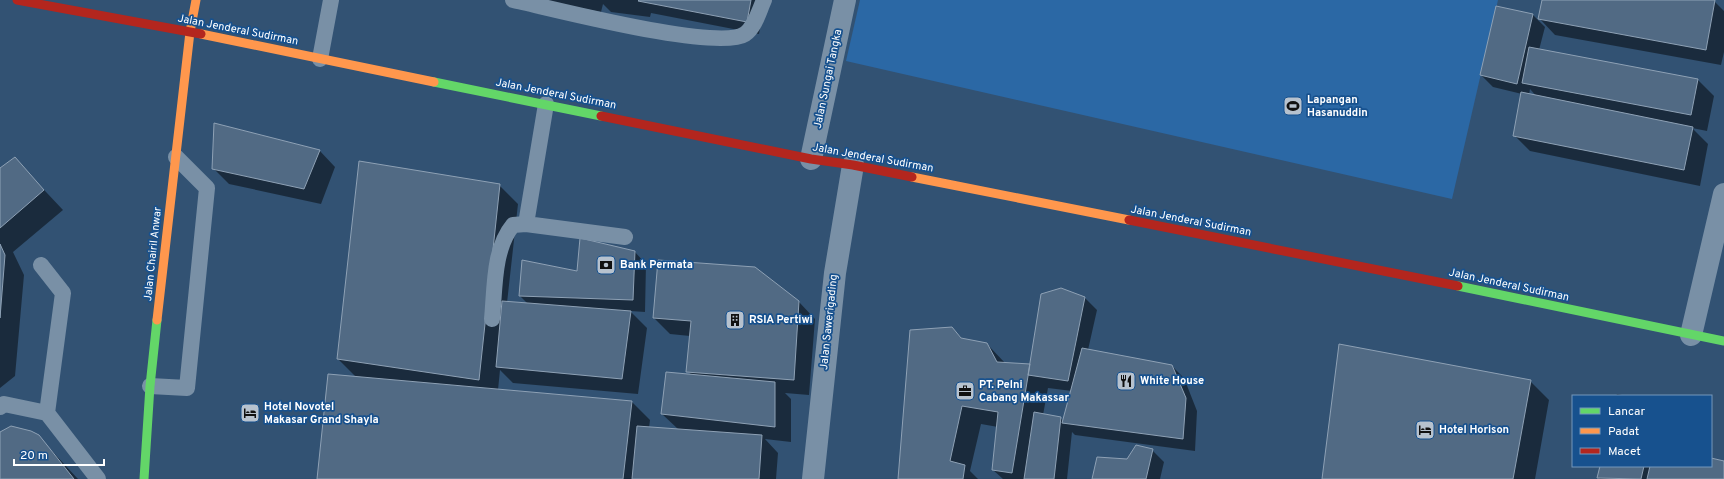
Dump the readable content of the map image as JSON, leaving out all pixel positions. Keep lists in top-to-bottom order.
{
  "streets": {
    "main road": ["Jalan Jenderal Sudirman", "Jalan Chairil Anwar"],
    "street": ["Jalan Sungai Tangka", "Jalan Sawerigading"]
  },
  "crossings": [
    ["Jalan Jenderal Sudirman", "Jalan Sungai Tangka"],
    ["Jalan Jenderal Sudirman", "Jalan Chairil Anwar"],
    ["Jalan Jenderal Sudirman", "Jalan Sawerigading"]
  ],
  "places": {
    "sports": ["Lapangan Hasanuddin"],
    "bank": ["Bank Permata"],
    "building": ["RSIA Pertiwi"],
    "restaurant": ["White House"],
    "office": ["PT. Pelni Cabang Makassar"],
    "hotel": ["Hotel Novotel Makasar Grand Shayla", "Hotel Horison"]
  },
  "legend": ["Lancar", "Padat", "Macet"],
  "scale_bar": "20 m"
}
